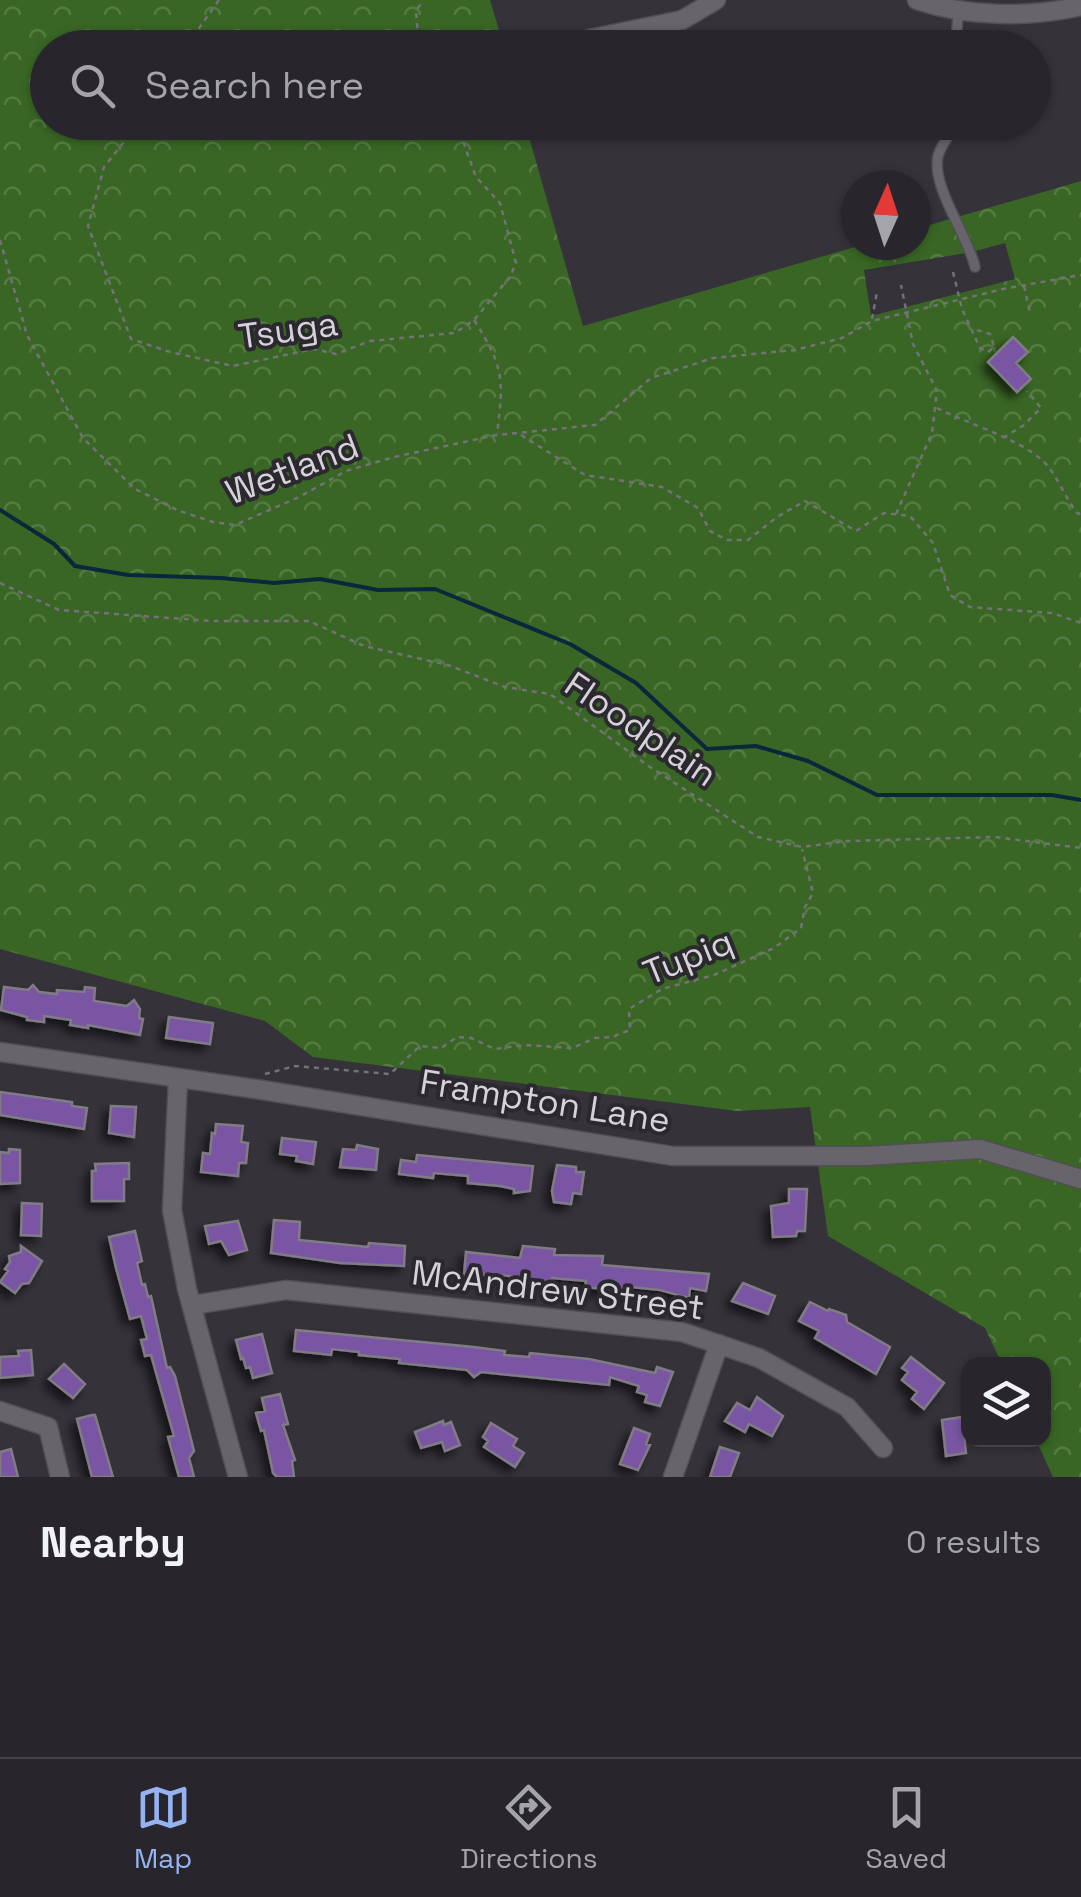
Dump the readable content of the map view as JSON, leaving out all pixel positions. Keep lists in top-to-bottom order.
{
  "streets": {
    "street": ["Frampton Lane", "McAndrew Street"],
    "path": [
      "Tsuga",
      "Wetland",
      "Floodplain",
      "Tupiq"
    ]
  },
  "crossings": [
    ["Floodplain", "Tupiq"],
    ["Tupiq", "Frampton Lane"]
  ],
  "north": "top",
  "page": {
    "search": "Search here",
    "heading": ["Nearby", "0 results"],
    "nav": ["Map", "Directions", "Saved"]
  }
}
